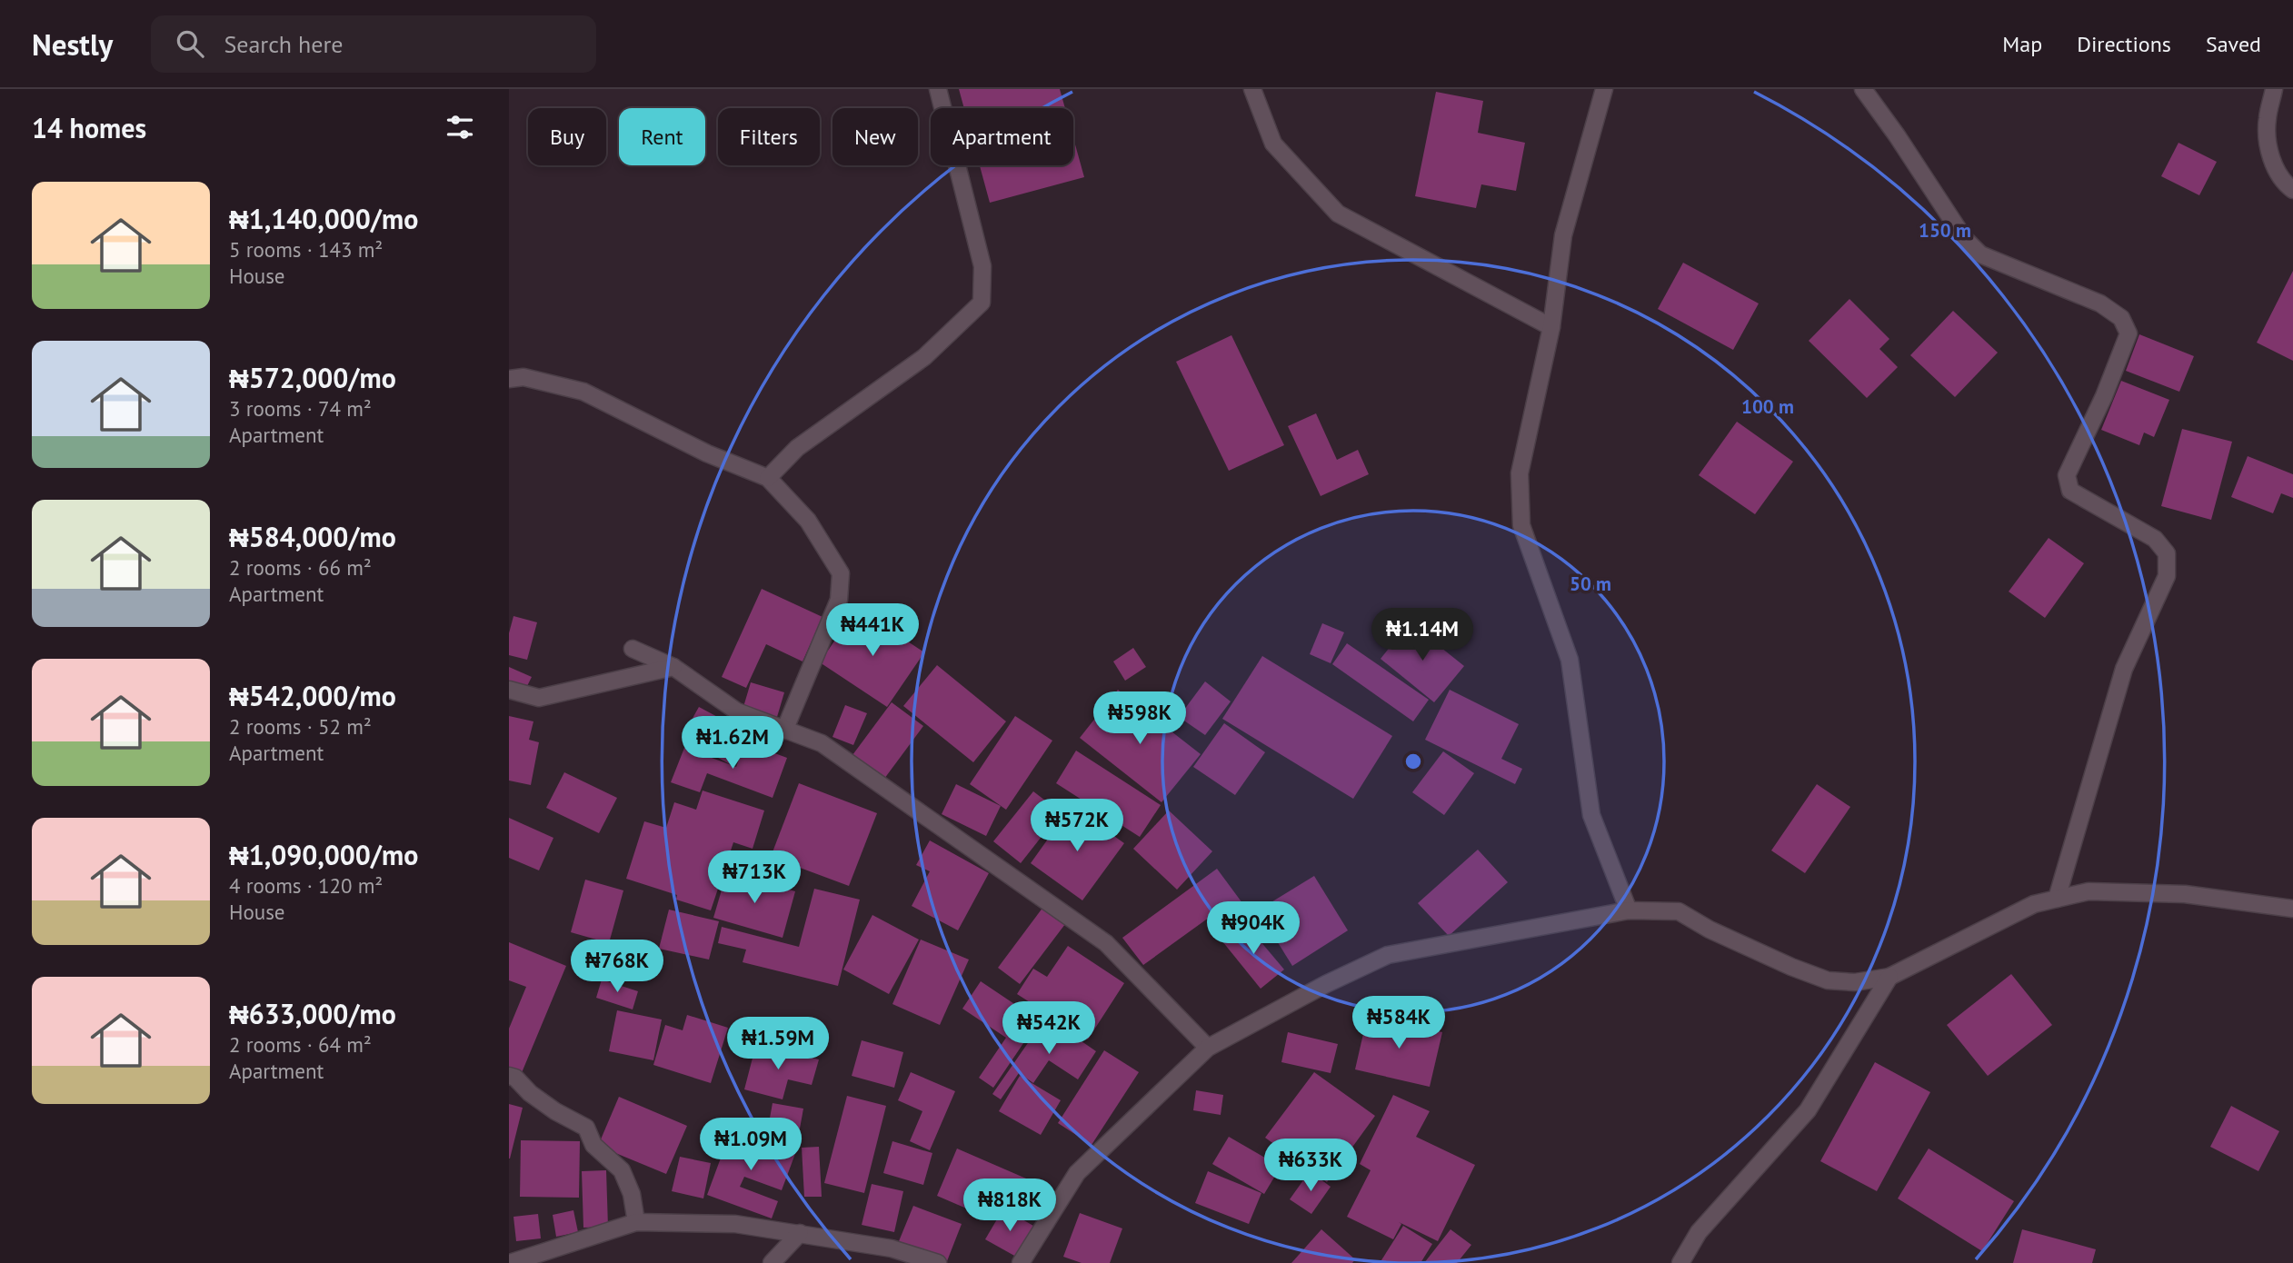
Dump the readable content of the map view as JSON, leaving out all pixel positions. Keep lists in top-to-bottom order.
{
  "page": {
    "header": "Nestly",
    "search": "Search here",
    "nav": ["Map", "Directions", "Saved"],
    "heading": "14 homes",
    "chip": [
      "Buy",
      "Rent",
      "Filters",
      "New",
      "Apartment"
    ],
    "list": [
      {
        "name": "₦1,140,000/mo",
        "note": "5 rooms · 143 m² · House"
      },
      {
        "name": "₦572,000/mo",
        "note": "3 rooms · 74 m² · Apartment"
      },
      {
        "name": "₦584,000/mo",
        "note": "2 rooms · 66 m² · Apartment"
      },
      {
        "name": "₦542,000/mo",
        "note": "2 rooms · 52 m² · Apartment"
      },
      {
        "name": "₦1,090,000/mo",
        "note": "4 rooms · 120 m² · House"
      },
      {
        "name": "₦633,000/mo",
        "note": "2 rooms · 64 m² · Apartment"
      }
    ],
    "price": [
      "₦441K",
      "₦1.14M",
      "₦598K",
      "₦1.62M",
      "₦572K",
      "₦713K",
      "₦904K",
      "₦768K",
      "₦584K",
      "₦542K",
      "₦1.59M",
      "₦1.09M",
      "₦633K",
      "₦818K"
    ]
  },
  "rings": ["150 m", "100 m", "50 m"]
}
